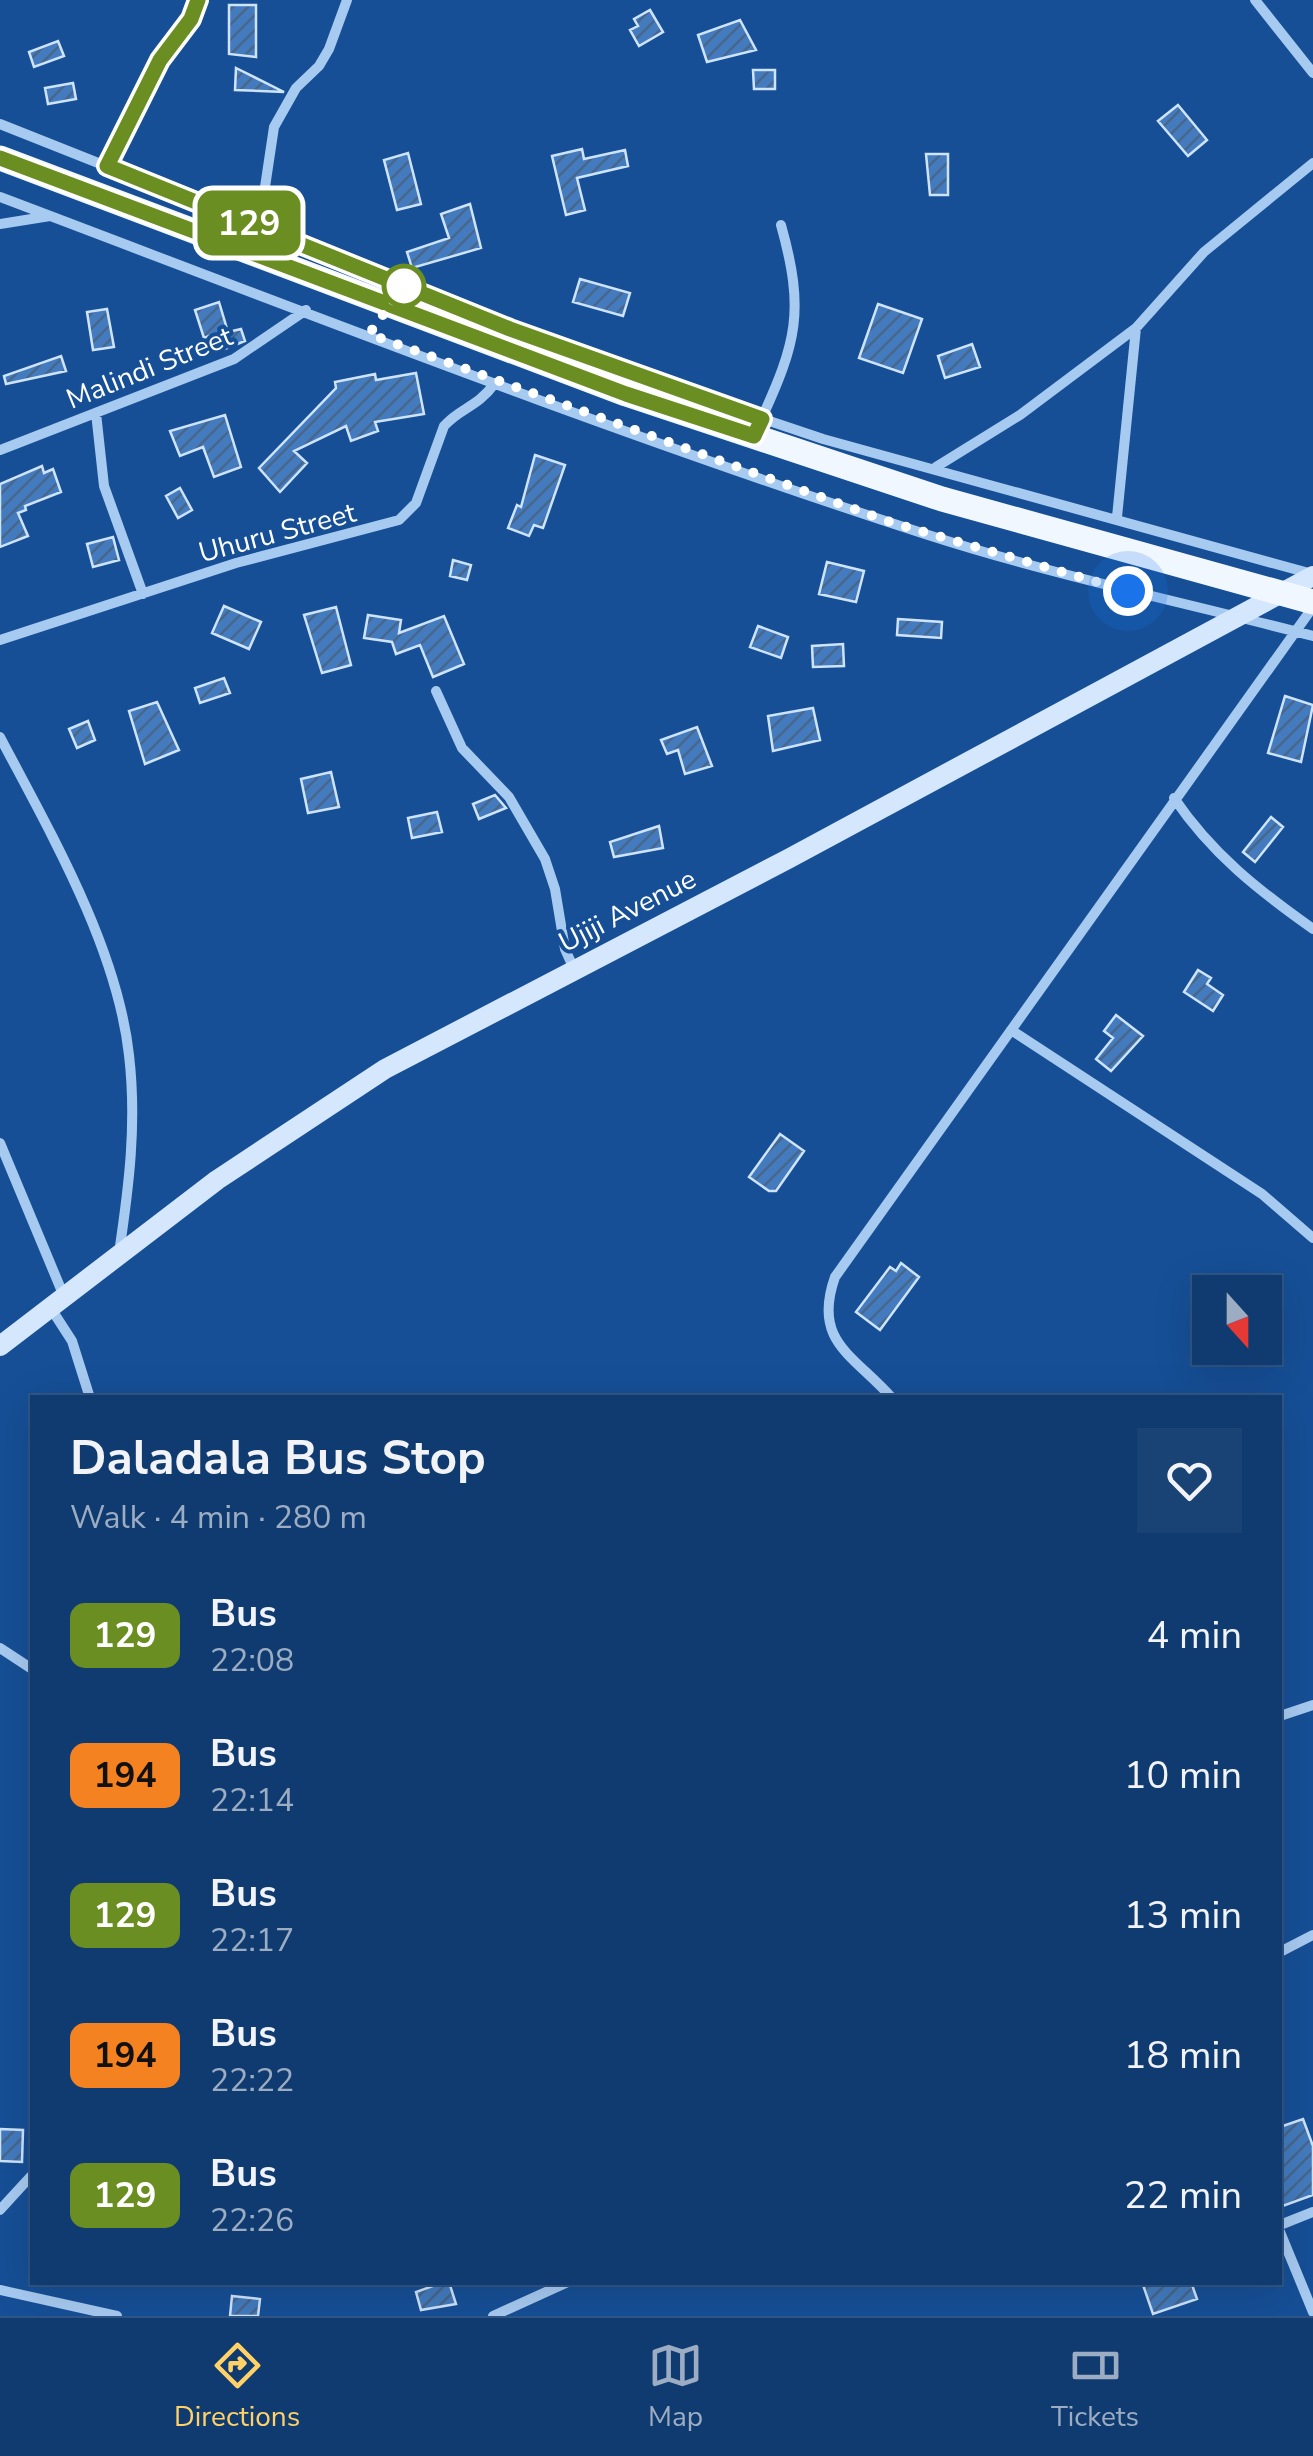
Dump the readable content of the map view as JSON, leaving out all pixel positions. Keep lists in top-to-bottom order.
{
  "streets": {
    "main road": ["Ujiji Avenue"],
    "street": ["Malindi Street", "Uhuru Street"]
  },
  "lines": ["bus line 129"],
  "north": "bottom",
  "page": {
    "on_map": "129",
    "heading": ["Daladala Bus Stop", "Walk · 4 min · 280 m"],
    "list": [
      {
        "mark": "129",
        "name": "Bus",
        "note": "22:08",
        "value": "4 min"
      },
      {
        "mark": "194",
        "name": "Bus",
        "note": "22:14",
        "value": "10 min"
      },
      {
        "mark": "129",
        "name": "Bus",
        "note": "22:17",
        "value": "13 min"
      },
      {
        "mark": "194",
        "name": "Bus",
        "note": "22:22",
        "value": "18 min"
      },
      {
        "mark": "129",
        "name": "Bus",
        "note": "22:26",
        "value": "22 min"
      }
    ],
    "tabs": ["Directions", "Map", "Tickets"]
  }
}
